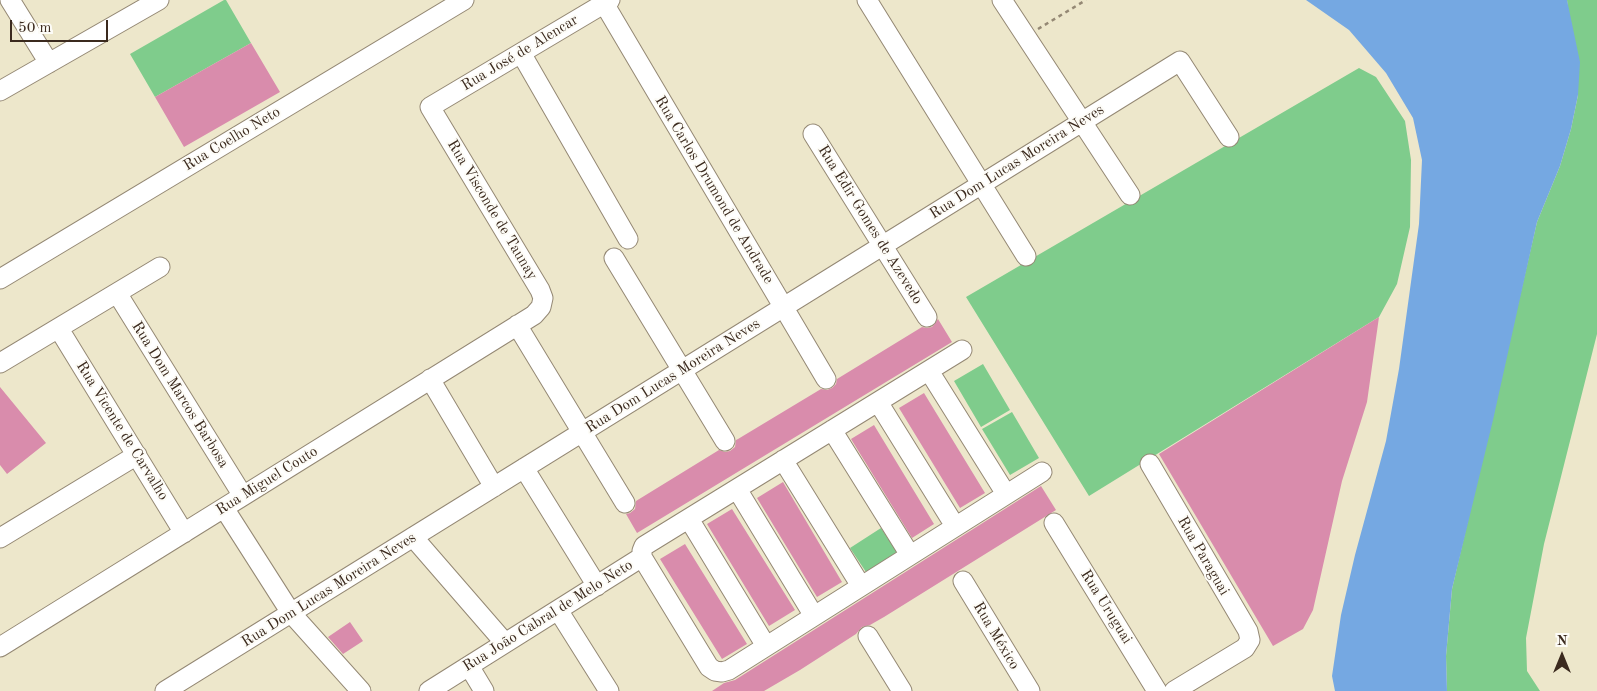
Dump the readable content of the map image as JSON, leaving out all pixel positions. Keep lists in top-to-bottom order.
{
  "streets": {
    "street": [
      "Rua José de Alencar",
      "Rua Coelho Neto",
      "Rua Dom Lucas Moreira Neves",
      "Rua Carlos Drumond de Andrade",
      "Rua Visconde de Taunay",
      "Rua Edir Gomes de Azevedo",
      "Rua Dom Marcos Barbosa",
      "Rua Vicente de Carvalho",
      "Rua Miguel Couto",
      "Rua Paraguai",
      "Rua Uruguai",
      "Rua João Cabral de Melo Neto",
      "Rua México"
    ]
  },
  "crossings": [
    ["Rua José de Alencar", "Rua Carlos Drumond de Andrade"],
    ["Rua José de Alencar", "Rua Visconde de Taunay"],
    ["Rua Dom Lucas Moreira Neves", "Rua Carlos Drumond de Andrade"],
    ["Rua Dom Lucas Moreira Neves", "Rua Edir Gomes de Azevedo"],
    ["Rua Visconde de Taunay", "Rua Miguel Couto"],
    ["Rua Dom Marcos Barbosa", "Rua Miguel Couto"],
    ["Rua Vicente de Carvalho", "Rua Miguel Couto"]
  ],
  "scale_bar": "50 m",
  "north": "top"
}
